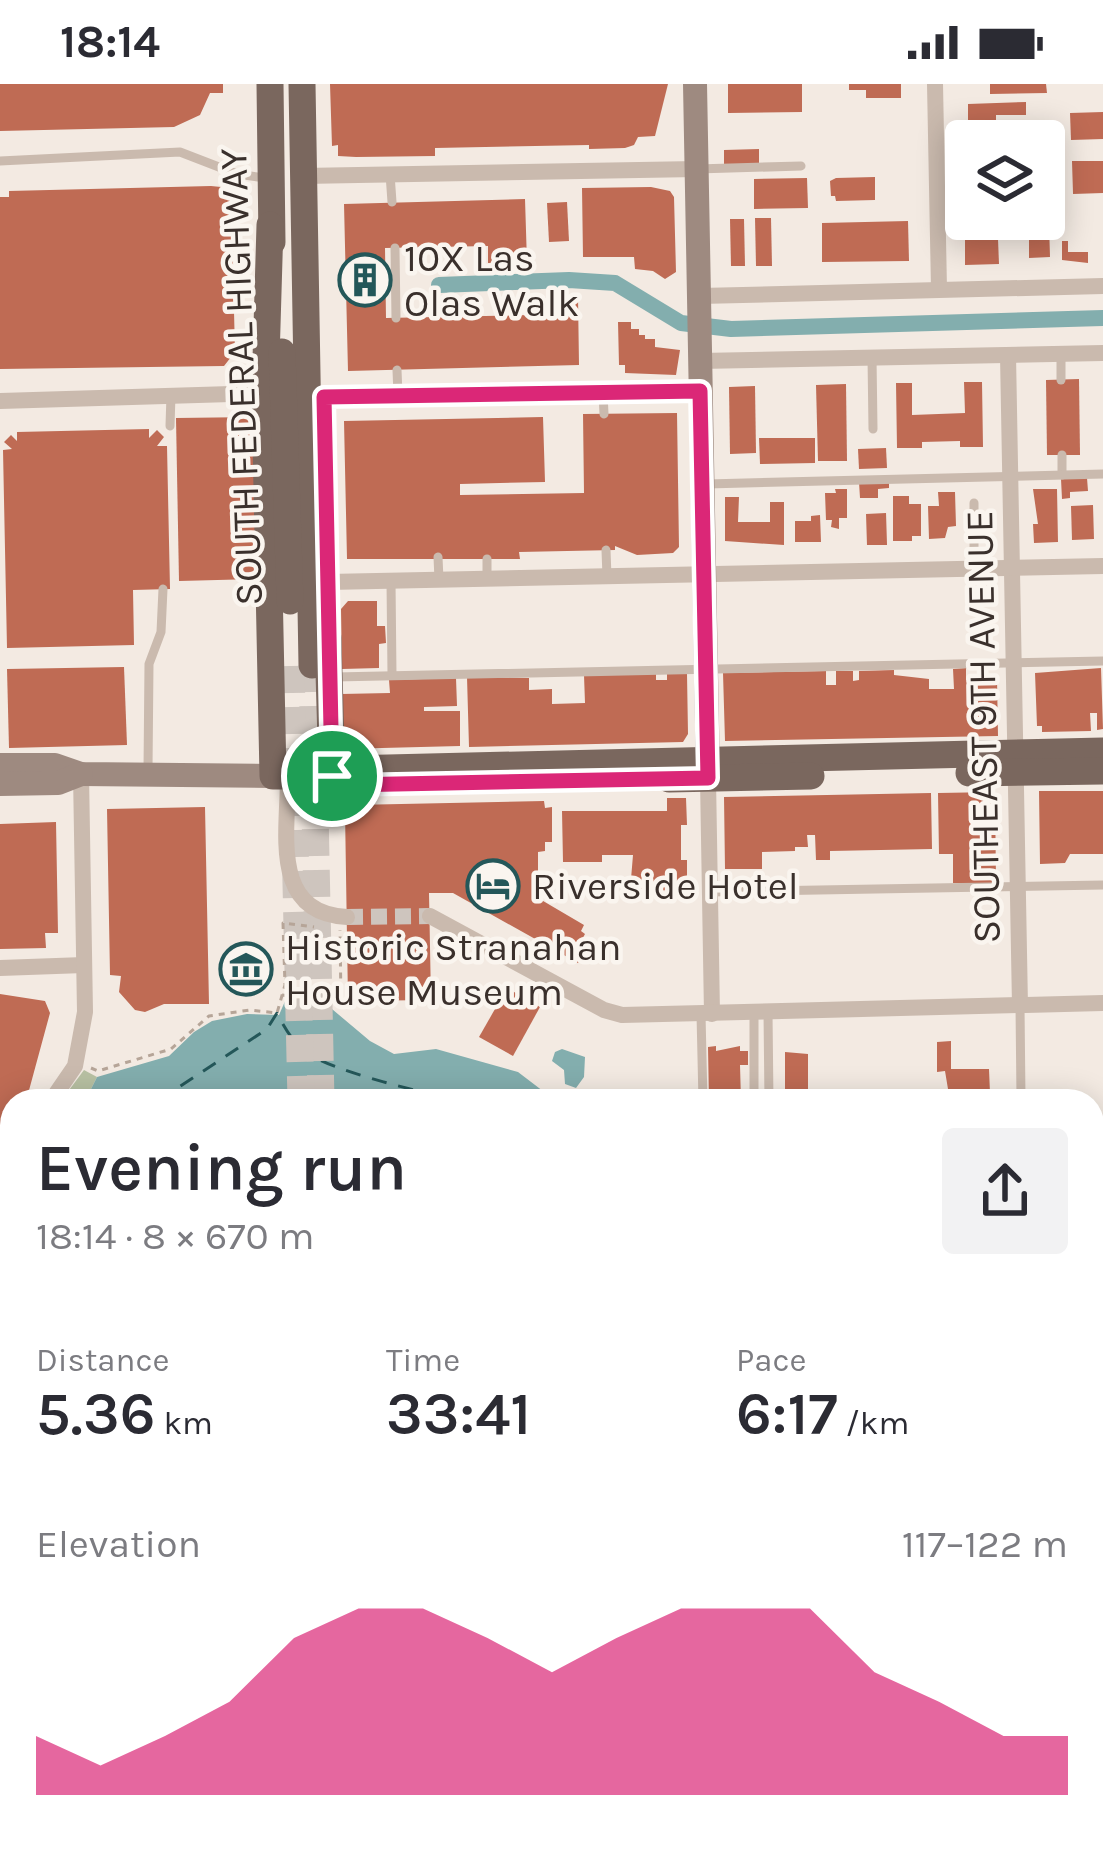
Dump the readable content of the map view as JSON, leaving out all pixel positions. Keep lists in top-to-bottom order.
{
  "streets": {
    "main road": ["SOUTH FEDERAL HIGHWAY"],
    "street": ["SOUTHEAST 9TH AVENUE"]
  },
  "places": {
    "building": ["10X Las Olas Walk"],
    "hotel": ["Riverside Hotel"],
    "museum": ["Historic Stranahan House Museum"]
  },
  "page": {
    "status": "18:14",
    "heading": ["Evening run", "18:14 · 8 × 670 m"],
    "stats": [
      ["Distance", "5.36 km"],
      ["Time", "33:41"],
      ["Pace", "6:17 /km"]
    ],
    "chart": ["Elevation", "117–122 m"]
  }
}
